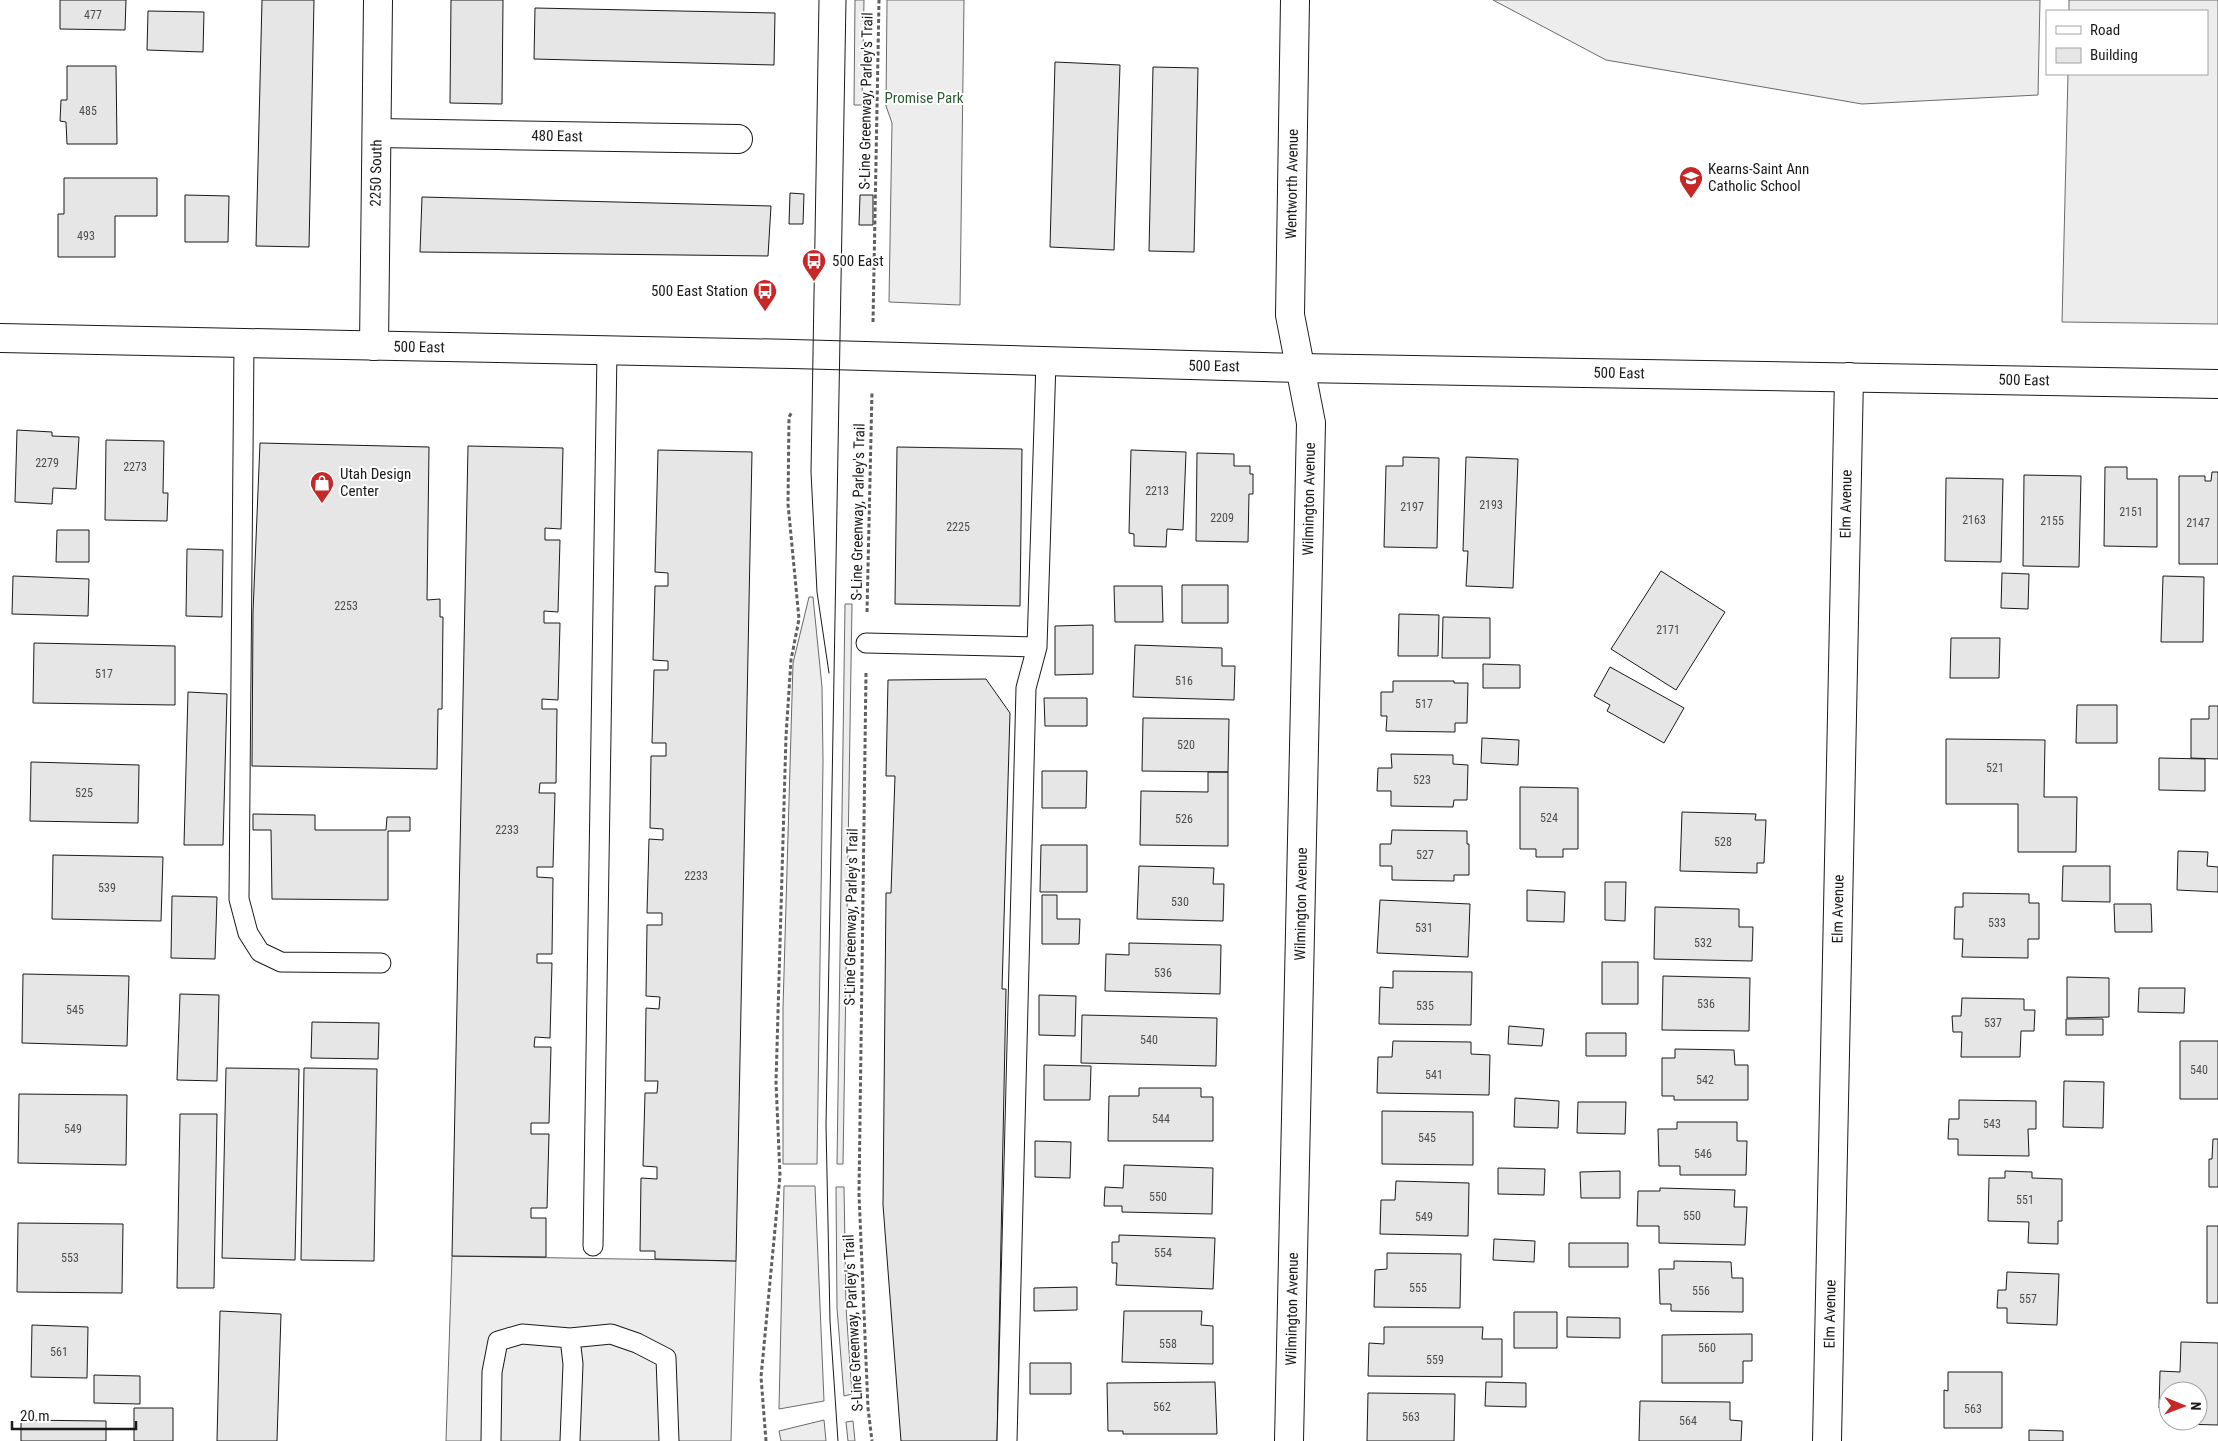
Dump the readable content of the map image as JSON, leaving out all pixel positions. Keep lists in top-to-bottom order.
{
  "streets": {
    "street": [
      "480 East",
      "2250 South",
      "Wentworth Avenue",
      "500 East",
      "Wilmington Avenue",
      "Elm Avenue"
    ],
    "path": ["S-Line Greenway, Parley's Trail"]
  },
  "crossings": [
    ["480 East", "2250 South"],
    ["2250 South", "500 East"],
    ["Wentworth Avenue", "500 East"],
    ["Wentworth Avenue", "Wilmington Avenue"],
    ["500 East", "Wilmington Avenue"],
    ["500 East", "Elm Avenue"]
  ],
  "parks": ["Promise Park"],
  "places": {
    "school or university": ["Kearns-Saint Ann Catholic School"],
    "bus stop": ["500 East", "500 East Station"],
    "shop": ["Utah Design Center"]
  },
  "house_numbers": [
    "477",
    "485",
    "493",
    "2279",
    "2273",
    "2213",
    "2193",
    "2197",
    "2151",
    "2209",
    "2163",
    "2155",
    "2147",
    "2225",
    "2253",
    "2171",
    "517",
    "516",
    "517",
    "520",
    "521",
    "523",
    "525",
    "524",
    "526",
    "2233",
    "528",
    "527",
    "2233",
    "539",
    "530",
    "533",
    "531",
    "532",
    "536",
    "536",
    "535",
    "545",
    "537",
    "540",
    "540",
    "541",
    "542",
    "544",
    "543",
    "549",
    "545",
    "546",
    "550",
    "551",
    "550",
    "549",
    "554",
    "553",
    "555",
    "556",
    "557",
    "558",
    "560",
    "561",
    "559",
    "562",
    "563",
    "563",
    "564"
  ],
  "legend": ["Road", "Building"],
  "scale_bar": "20 m",
  "north": "right"
}
